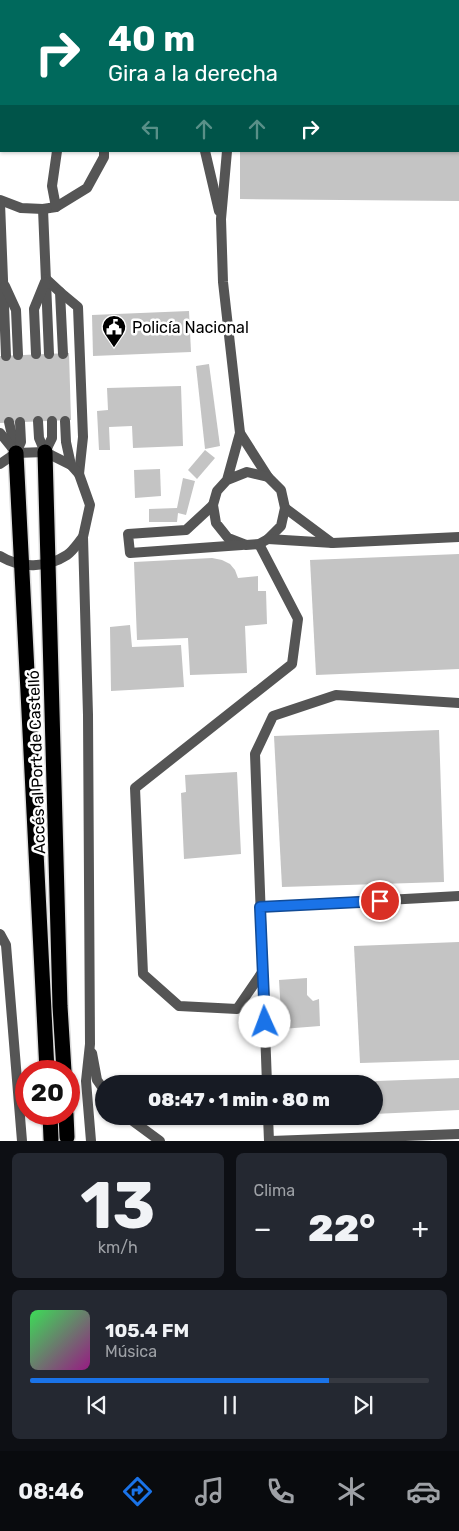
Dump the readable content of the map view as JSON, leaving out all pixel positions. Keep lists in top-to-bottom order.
{
  "streets": {
    "highway": ["Accés al Port de Castelló"]
  },
  "places": {
    "public building": ["Policía Nacional"]
  },
  "page": {
    "turn": ["40 m", "Gira a la derecha"],
    "limit": "20",
    "trip": "08:47 · 1 min · 80 m",
    "tile": [
      ["13", "km/h"],
      "Clima"
    ],
    "heat": ["−", "22°", "+"],
    "song": ["105.4 FM", "Música"],
    "tabs": "08:46"
  }
}
